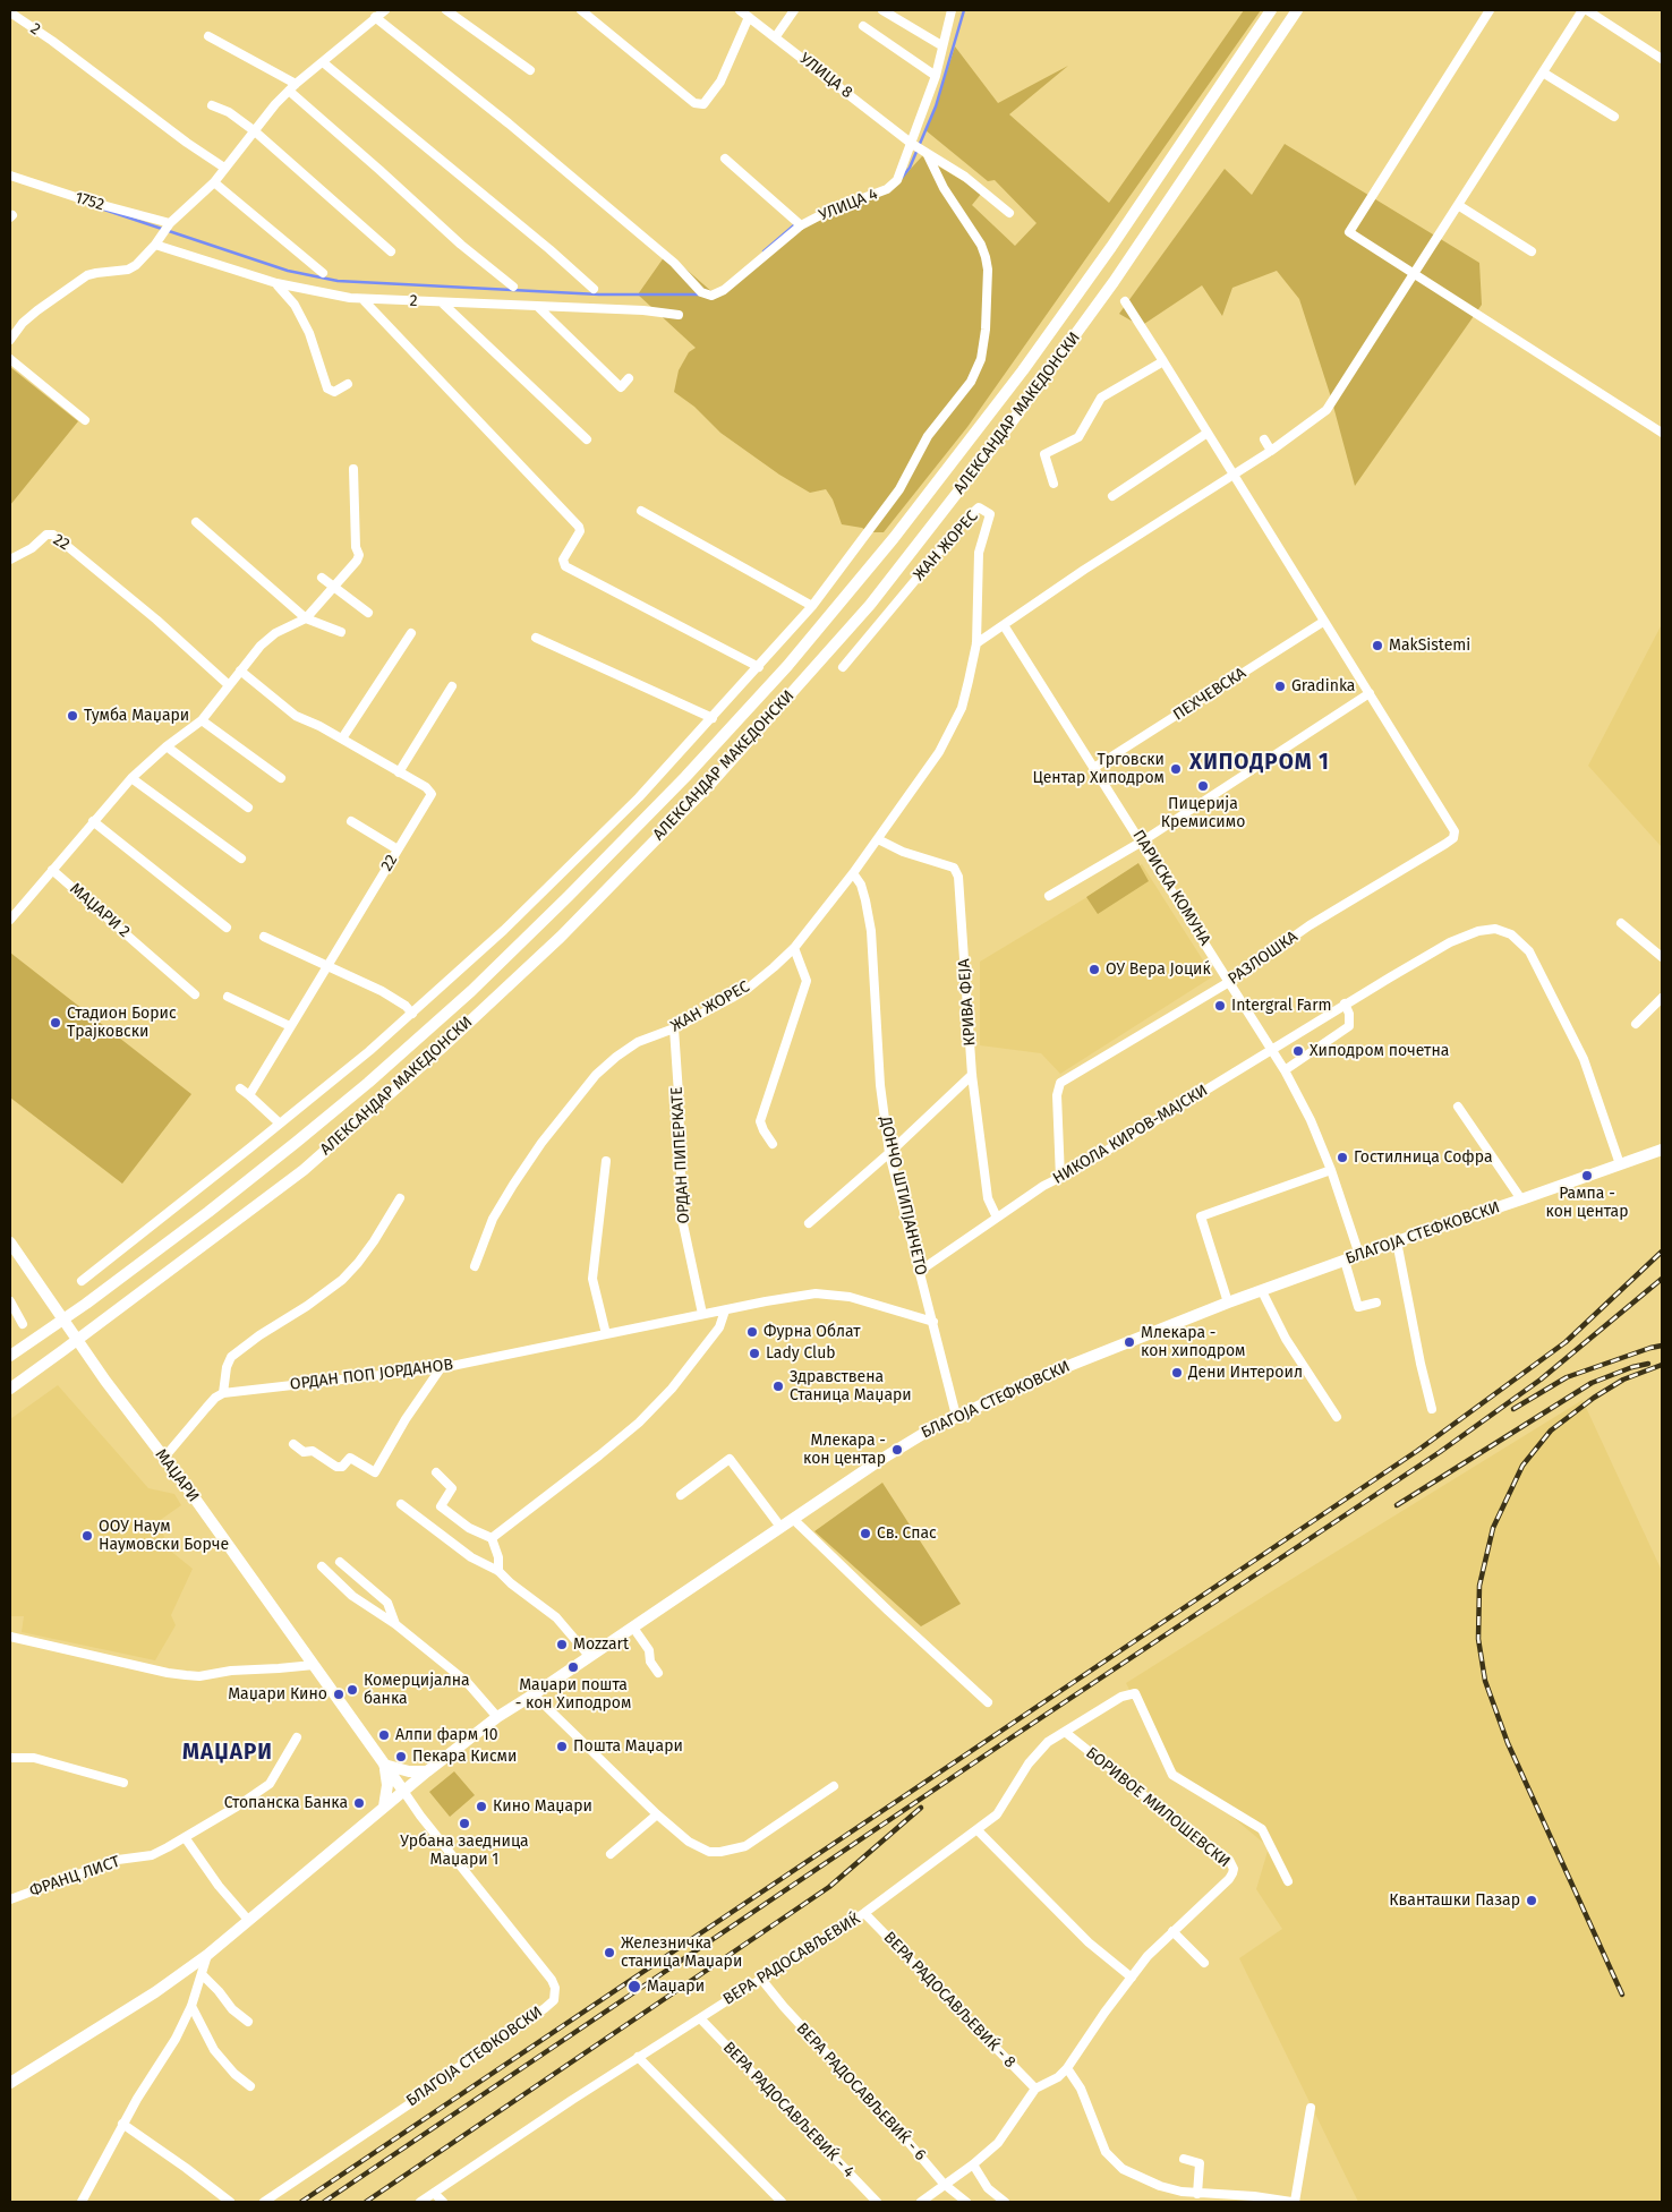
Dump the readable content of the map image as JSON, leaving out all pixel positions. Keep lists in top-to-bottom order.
{
  "streets": {
    "street": [
      "2",
      "УЛИЦА 8",
      "1752",
      "УЛИЦА 4",
      "АЛЕКСАНДАР МАКЕДОНСКИ",
      "22",
      "ЖАН ЖОРЕС",
      "ПЕХЧЕВСКА",
      "ПАРИСКА КОМУНА",
      "МАЏАРИ 2",
      "РАЗЛОШКА",
      "КРИВА ФЕЈА",
      "НИКОЛА КИРОВ-МАЈСКИ",
      "ОРДАН ПИПЕРКАТЕ",
      "ДОНЧО ШТИПЈАНЧЕТО",
      "БЛАГОЈА СТЕФКОВСКИ",
      "ОРДАН ПОП ЈОРДАНОВ",
      "МАЏАРИ",
      "БОРИВОЕ МИЛОШЕВСКИ",
      "ФРАНЦ ЛИСТ",
      "ВЕРА РАДОСАВЉЕВИЌ",
      "ВЕРА РАДОСАВЉЕВИЌ - 8",
      "ВЕРА РАДОСАВЉЕВИЌ - 6",
      "ВЕРА РАДОСАВЉЕВИЌ - 4"
    ]
  },
  "crossings": [
    ["УЛИЦА 8", "УЛИЦА 4"],
    ["ЖАН ЖОРЕС", "КРИВА ФЕЈА"],
    ["ЖАН ЖОРЕС", "ОРДАН ПИПЕРКАТЕ"],
    ["ЖАН ЖОРЕС", "ДОНЧО ШТИПЈАНЧЕТО"],
    ["ПЕХЧЕВСКА", "ПАРИСКА КОМУНА"],
    ["ПАРИСКА КОМУНА", "РАЗЛОШКА"],
    ["ПАРИСКА КОМУНА", "НИКОЛА КИРОВ-МАЈСКИ"],
    ["ПАРИСКА КОМУНА", "БЛАГОЈА СТЕФКОВСКИ"],
    ["РАЗЛОШКА", "НИКОЛА КИРОВ-МАЈСКИ"],
    ["КРИВА ФЕЈА", "НИКОЛА КИРОВ-МАЈСКИ"],
    ["НИКОЛА КИРОВ-МАЈСКИ", "ДОНЧО ШТИПЈАНЧЕТО"],
    ["НИКОЛА КИРОВ-МАЈСКИ", "БЛАГОЈА СТЕФКОВСКИ"],
    ["ОРДАН ПИПЕРКАТЕ", "ОРДАН ПОП ЈОРДАНОВ"],
    ["ДОНЧО ШТИПЈАНЧЕТО", "БЛАГОЈА СТЕФКОВСКИ"],
    ["ДОНЧО ШТИПЈАНЧЕТО", "ОРДАН ПОП ЈОРДАНОВ"],
    ["БЛАГОЈА СТЕФКОВСКИ", "МАЏАРИ"],
    ["БОРИВОЕ МИЛОШЕВСКИ", "ВЕРА РАДОСАВЉЕВИЌ"],
    ["БОРИВОЕ МИЛОШЕВСКИ", "ВЕРА РАДОСАВЉЕВИЌ - 8"],
    ["БОРИВОЕ МИЛОШЕВСКИ", "ВЕРА РАДОСАВЉЕВИЌ - 6"],
    ["ВЕРА РАДОСАВЉЕВИЌ", "ВЕРА РАДОСАВЉЕВИЌ - 8"],
    ["ВЕРА РАДОСАВЉЕВИЌ", "ВЕРА РАДОСАВЉЕВИЌ - 6"],
    ["ВЕРА РАДОСАВЉЕВИЌ", "ВЕРА РАДОСАВЉЕВИЌ - 4"]
  ],
  "districts": ["ХИПОДРОМ 1", "МАЏАРИ"],
  "places": [
    "MakSistemi",
    "Gradinka",
    "Тумба Маџари",
    "Трговски Центар Хиподром",
    "Пицерија Кремисимо",
    "ОУ Вера Јоциќ",
    "Intergral Farm",
    "Стадион Борис Трајковски",
    "Хиподром почетна",
    "Гостилница Софра",
    "Рампа - кон центар",
    "Фурна Облат",
    "Млекара - кон хиподром",
    "Lady Club",
    "Дени Интероил",
    "Здравствена Станица Маџари",
    "Млекара - кон центар",
    "Св. Спас",
    "ООУ Наум Наумовски Борче",
    "Mozzart",
    "Маџари пошта - кон Хиподром",
    "Комерцијална банка",
    "Маџари Кино",
    "Алпи фарм 10",
    "Пошта Маџари",
    "Пекара Кисми",
    "Стопанска Банка",
    "Кино Маџари",
    "Урбана заедница Маџари 1",
    "Кванташки Пазар",
    "Железничка станица Маџари",
    "Маџари"
  ]
}
